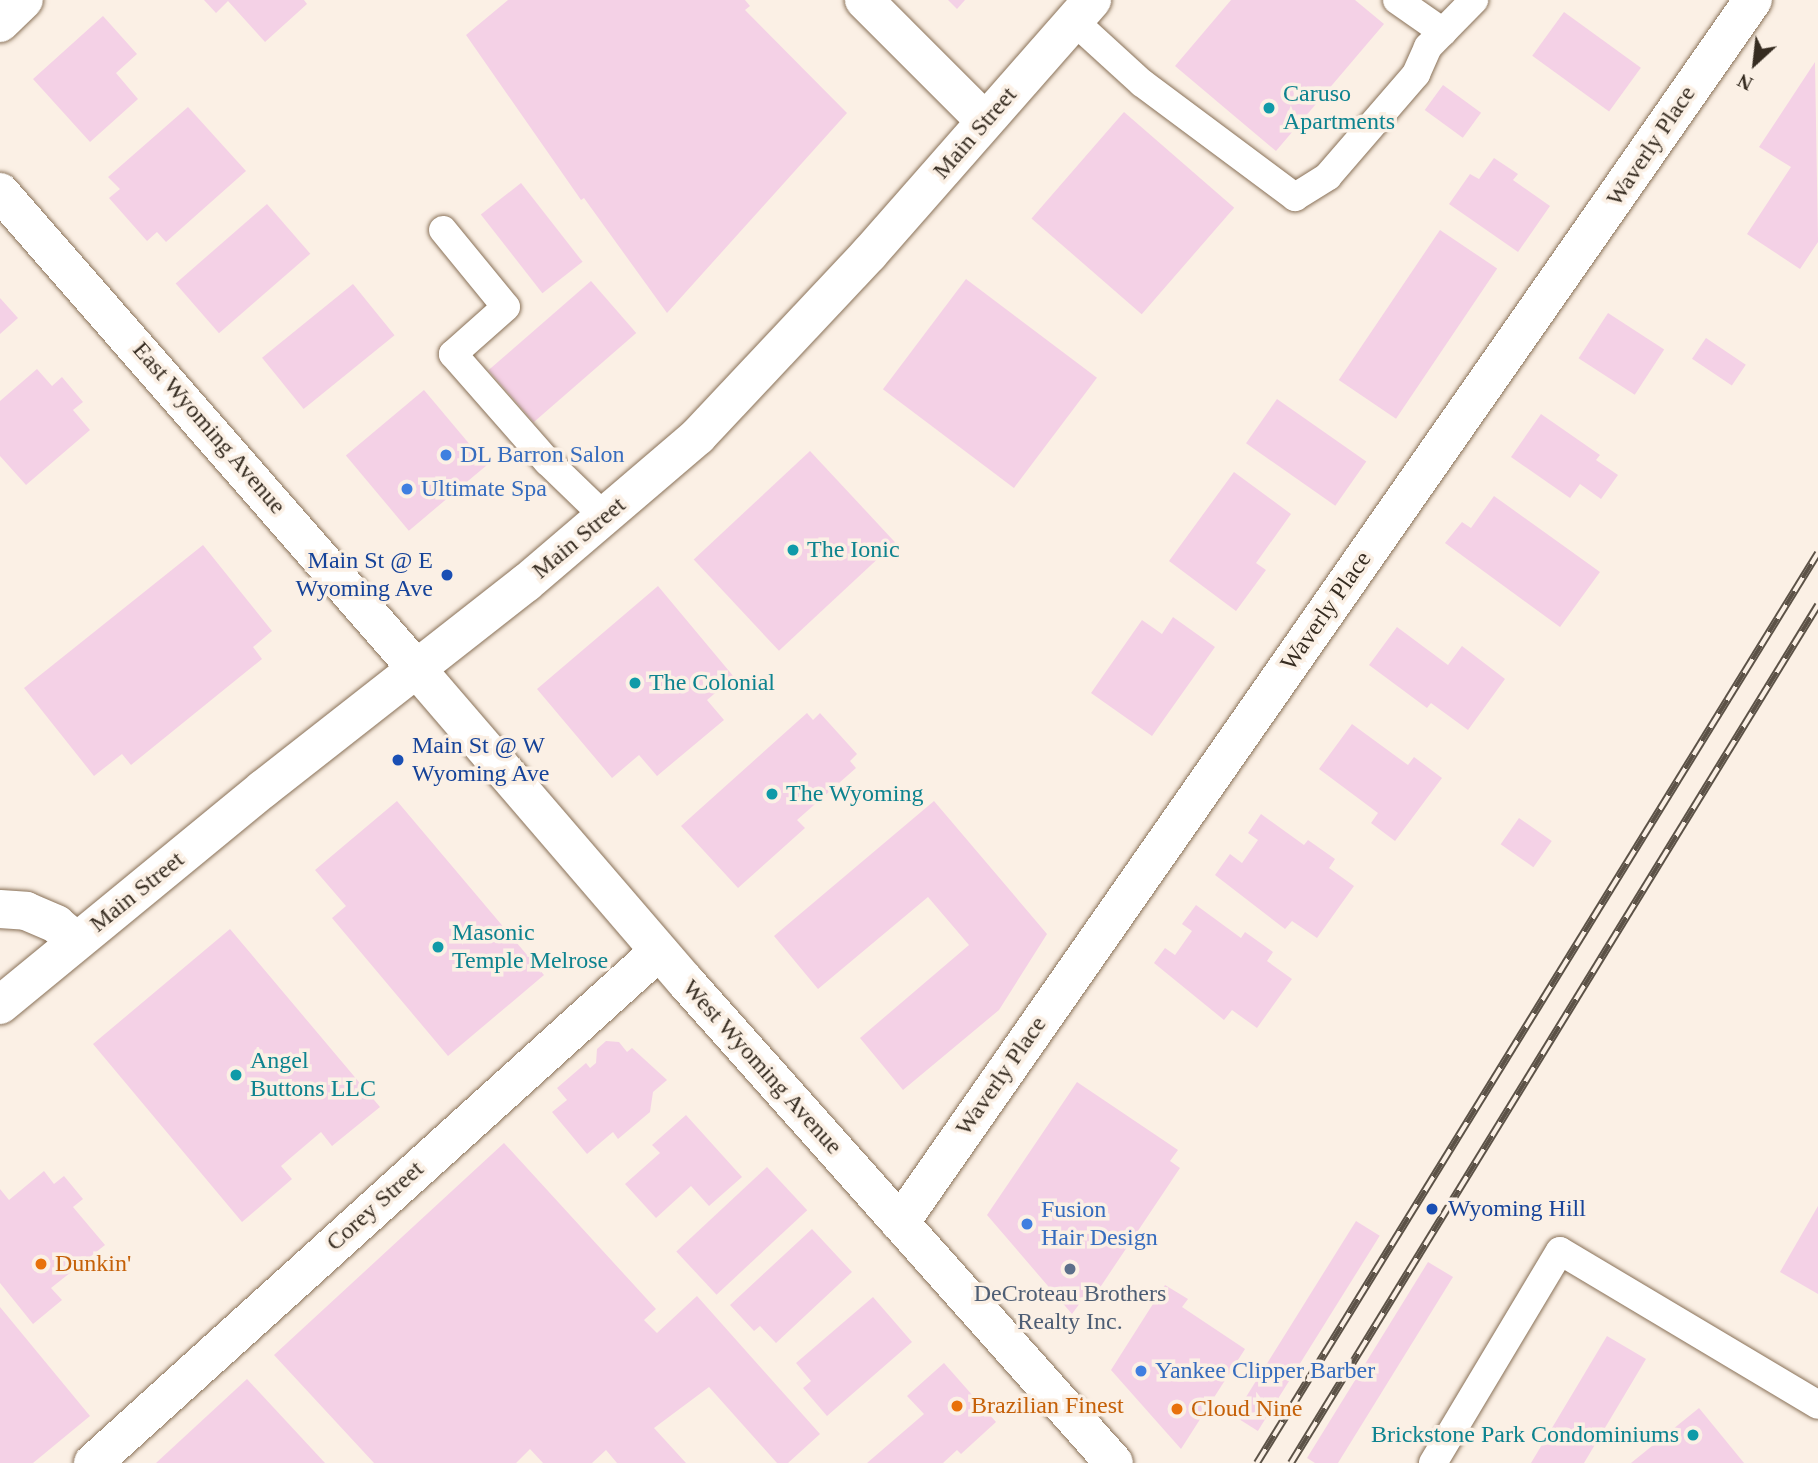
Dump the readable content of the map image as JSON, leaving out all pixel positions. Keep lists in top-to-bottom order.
{
  "streets": {
    "street": [
      "Main Street",
      "Waverly Place",
      "East Wyoming Avenue",
      "West Wyoming Avenue",
      "Corey Street"
    ]
  },
  "crossings": [
    ["Main Street", "East Wyoming Avenue"],
    ["Main Street", "West Wyoming Avenue"],
    ["Waverly Place", "West Wyoming Avenue"],
    ["East Wyoming Avenue", "West Wyoming Avenue"],
    ["West Wyoming Avenue", "Corey Street"]
  ],
  "places": [
    "Caruso Apartments",
    "DL Barron Salon",
    "Ultimate Spa",
    "The Ionic",
    "Main St @ E Wyoming Ave",
    "The Colonial",
    "Main St @ W Wyoming Ave",
    "The Wyoming",
    "Masonic Temple Melrose",
    "Angel Buttons LLC",
    "Wyoming Hill",
    "Fusion Hair Design",
    "Dunkin'",
    "DeCroteau Brothers Realty Inc.",
    "Yankee Clipper Barber",
    "Brazilian Finest",
    "Cloud Nine",
    "Brickstone Park Condominiums"
  ],
  "north": "bottom left"
}
